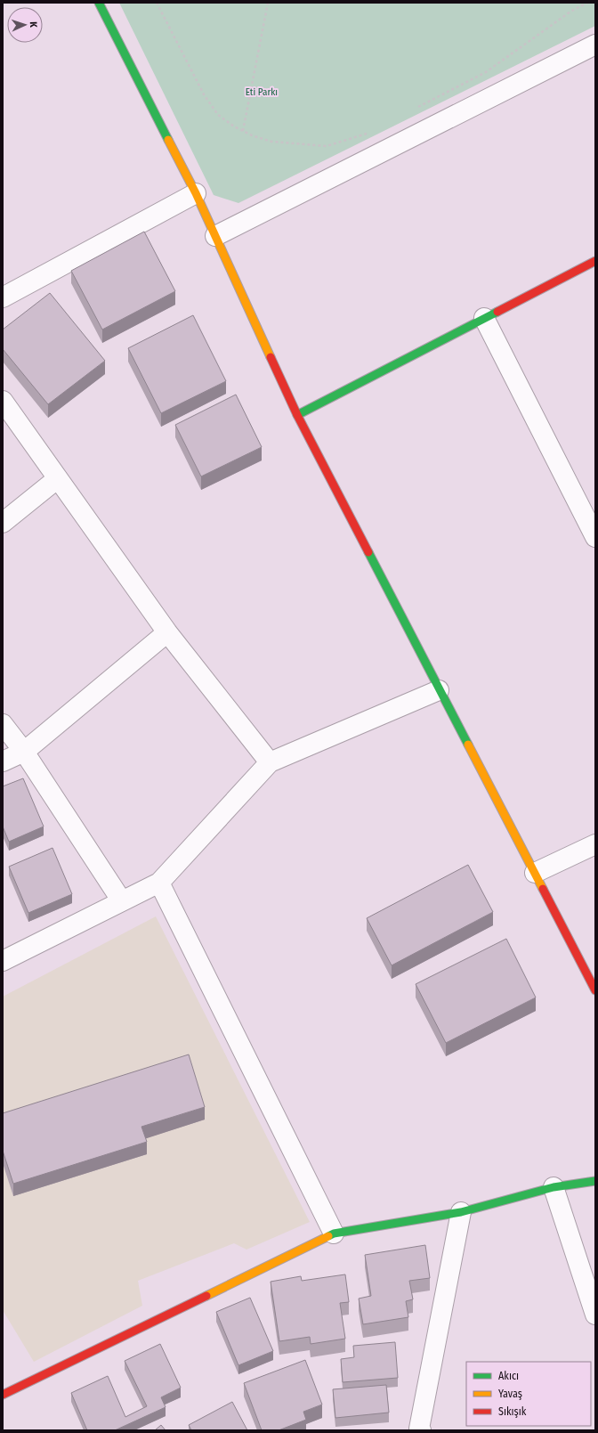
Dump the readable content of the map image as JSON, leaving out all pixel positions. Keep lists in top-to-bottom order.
{
  "parks": ["Eti Parkı"],
  "legend": ["Akıcı", "Yavaş", "Sıkışık"],
  "north": "right"
}
